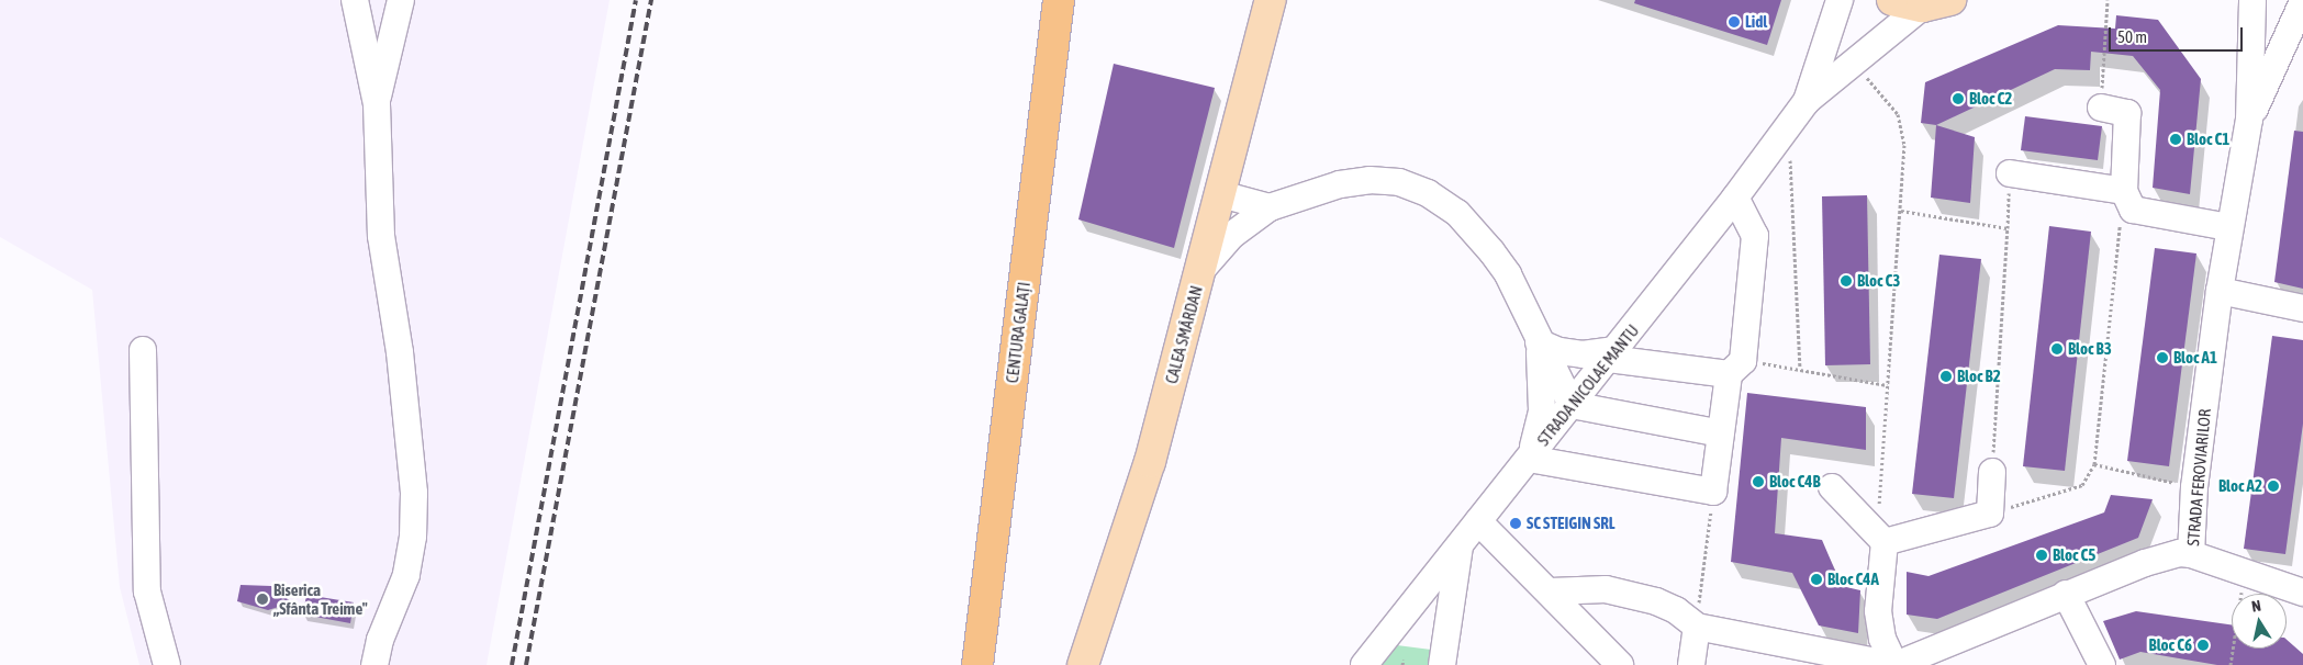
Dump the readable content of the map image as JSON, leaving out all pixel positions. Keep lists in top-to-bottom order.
{
  "streets": {
    "highway": ["CENTURA GALAȚI"],
    "main road": ["CALEA SMÂRDAN"],
    "street": ["STRADA NICOLAE MANTU", "STRADA FEROVIARILOR"]
  },
  "places": [
    "Lidl",
    "Bloc C2",
    "Bloc C1",
    "Bloc C3",
    "Bloc B3",
    "Bloc A1",
    "Bloc B2",
    "Bloc C4B",
    "Bloc A2",
    "SC STEIGIN SRL",
    "Bloc C5",
    "Bloc C4A",
    "Biserica „Sfânta Treime\"",
    "Bloc C6"
  ],
  "scale_bar": "50 m",
  "north": "top"
}
